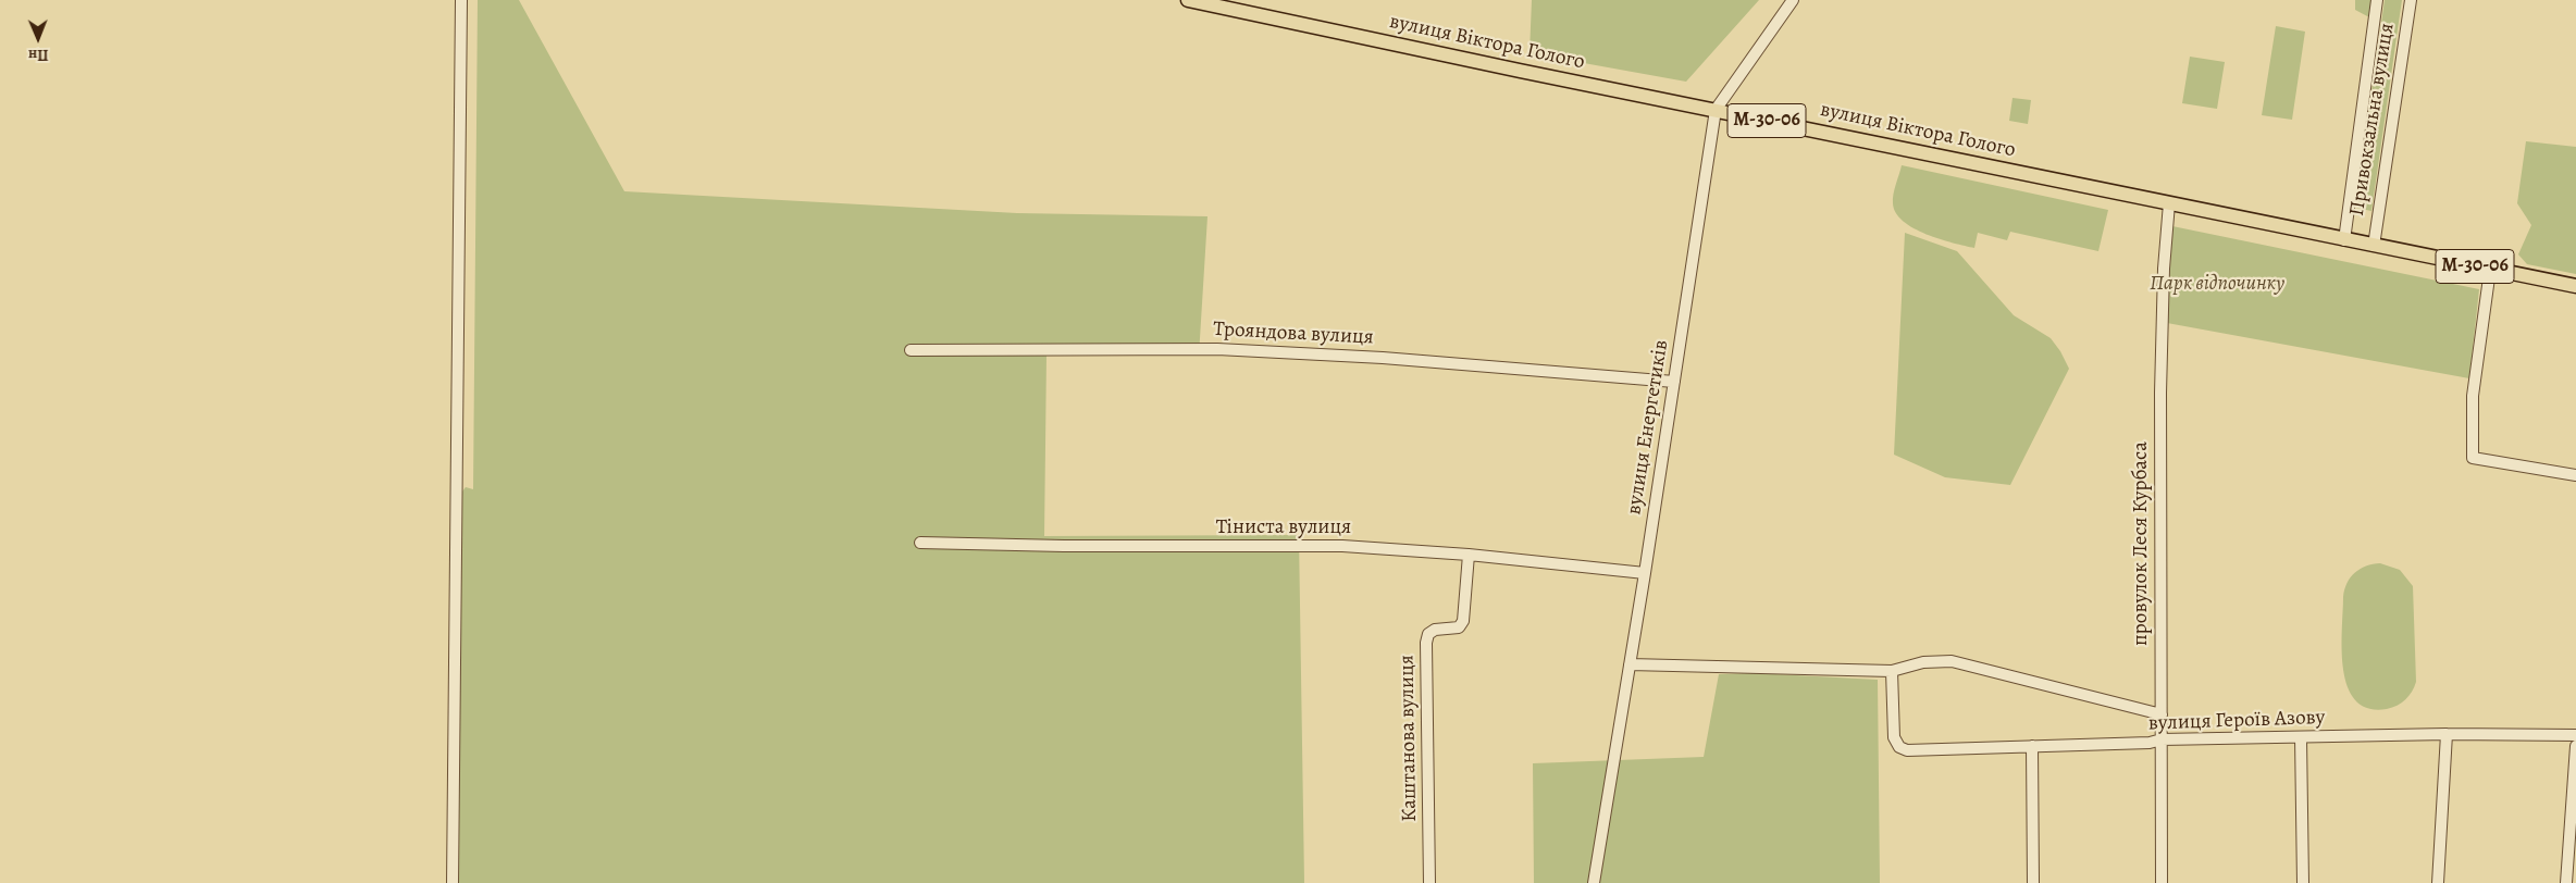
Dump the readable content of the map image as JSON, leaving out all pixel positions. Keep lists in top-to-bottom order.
{
  "streets": {
    "main road": ["вулиця Віктора Голого", "М-30-06"],
    "street": [
      "Привокзальна вулиця",
      "Трояндова вулиця",
      "вулиця Енергетиків",
      "Тіниста вулиця",
      "провулок Леся Курбаса",
      "вулиця Героїв Азову",
      "Каштанова вулиця"
    ]
  },
  "crossings": [
    ["вулиця Віктора Голого", "Привокзальна вулиця"],
    ["вулиця Віктора Голого", "вулиця Енергетиків"],
    ["вулиця Віктора Голого", "провулок Леся Курбаса"],
    ["Трояндова вулиця", "вулиця Енергетиків"],
    ["вулиця Енергетиків", "Тіниста вулиця"],
    ["Тіниста вулиця", "Каштанова вулиця"],
    ["провулок Леся Курбаса", "вулиця Героїв Азову"]
  ],
  "parks": ["Парк відпочинку"],
  "north": "bottom"
}
